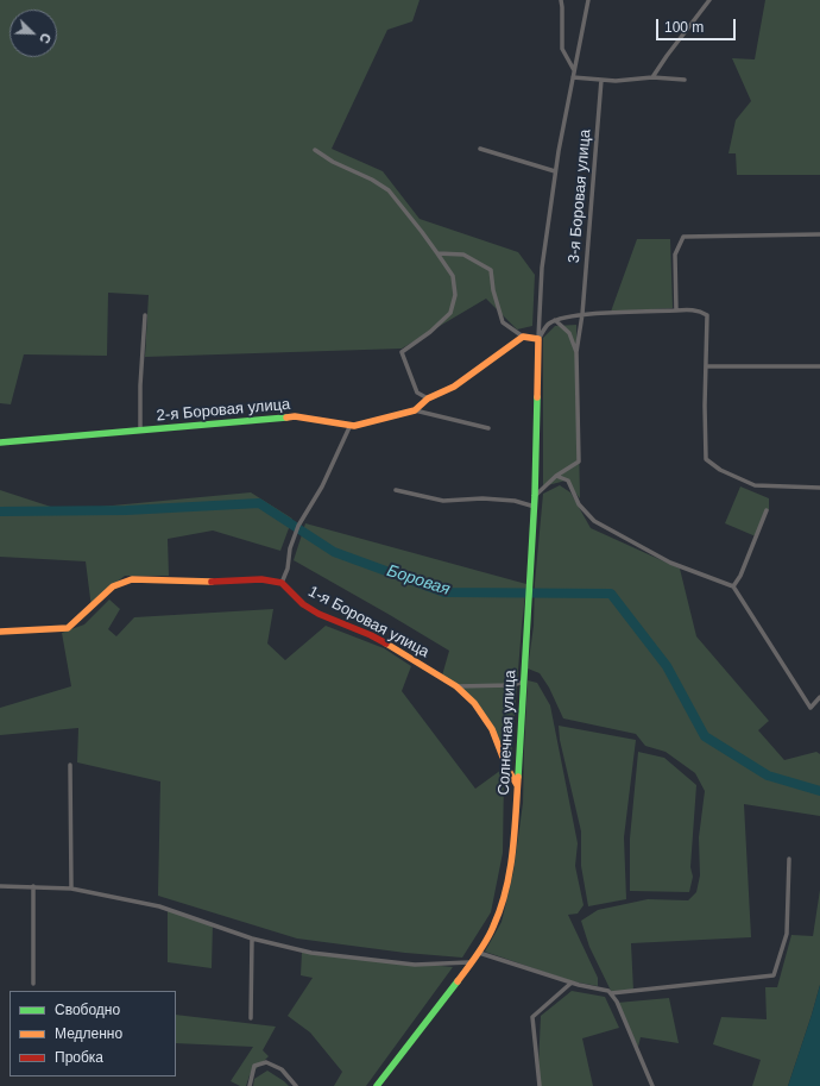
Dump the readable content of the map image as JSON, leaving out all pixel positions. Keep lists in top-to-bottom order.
{
  "streets": {
    "street": [
      "3-я Боровая улица",
      "2-я Боровая улица",
      "1-я Боровая улица",
      "Солнечная улица"
    ]
  },
  "crossings": [
    ["1-я Боровая улица", "Солнечная улица"]
  ],
  "water": ["Боровая"],
  "legend": ["Свободно", "Медленно", "Пробка"],
  "scale_bar": "100 m",
  "north": "bottom right"
}
